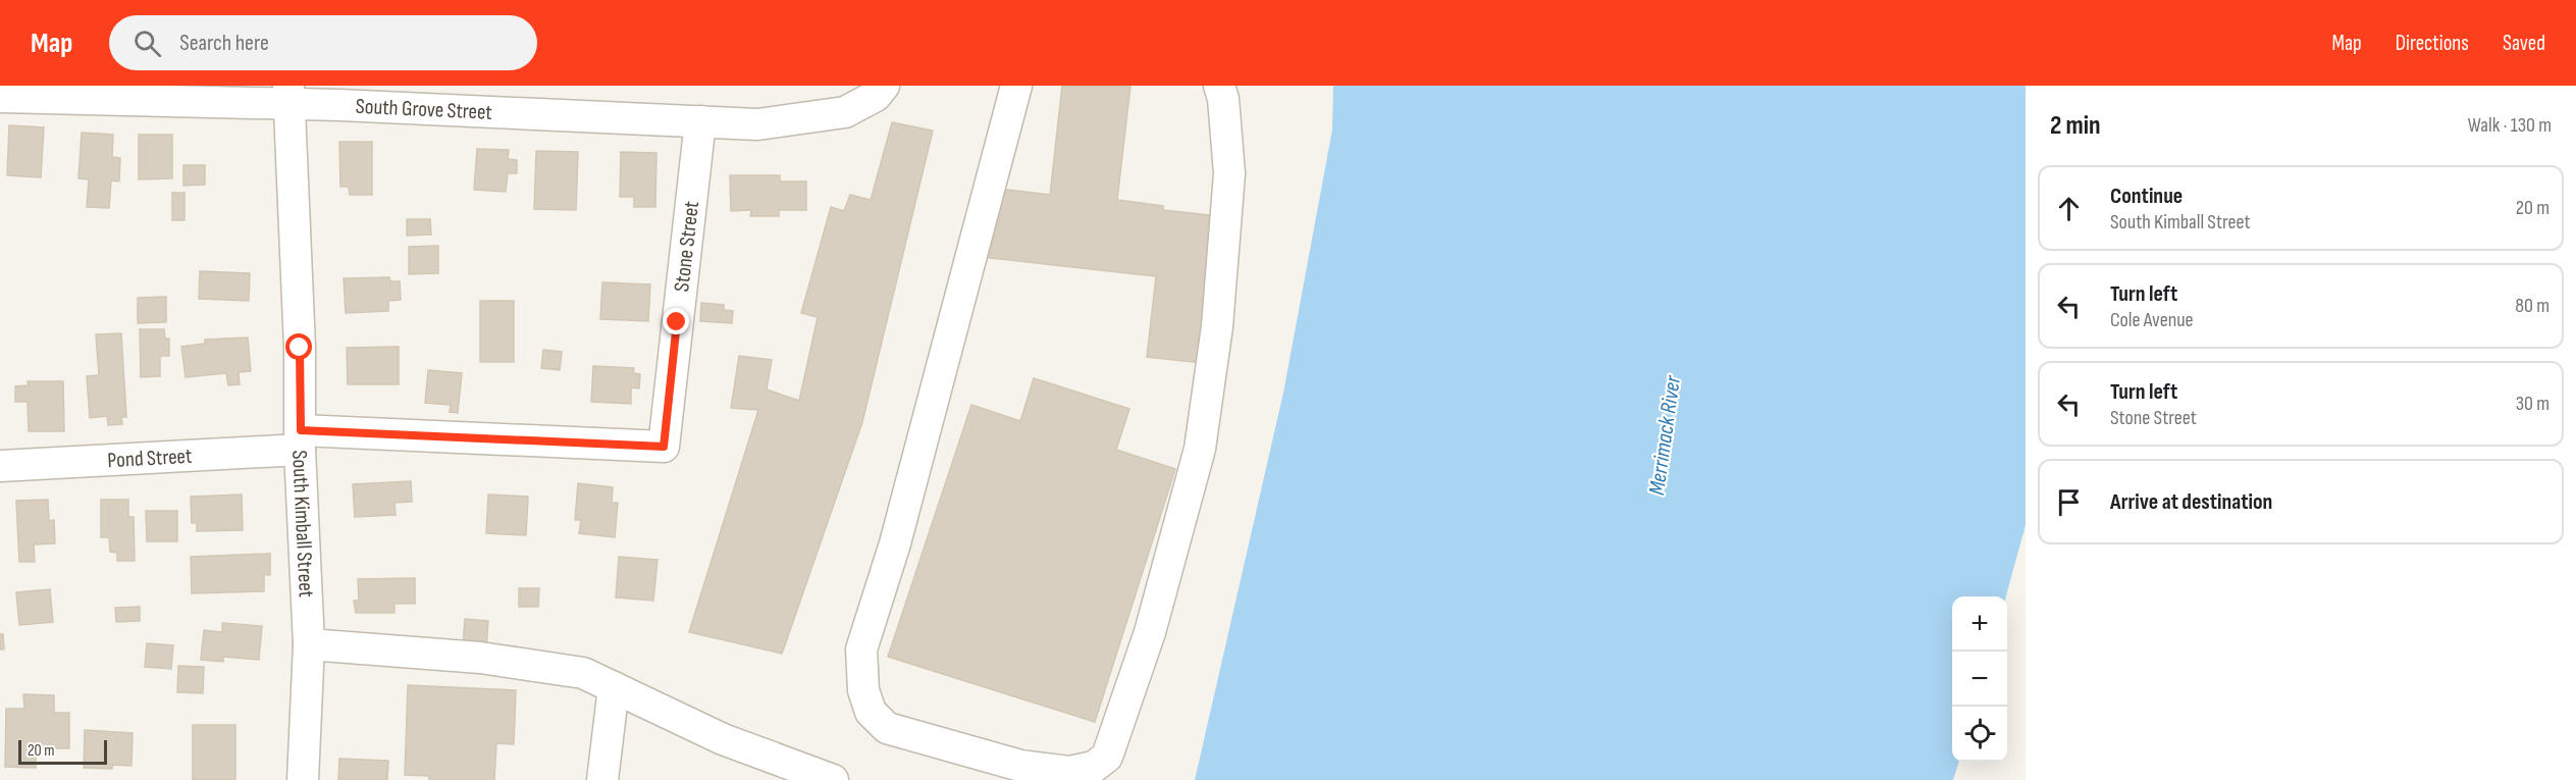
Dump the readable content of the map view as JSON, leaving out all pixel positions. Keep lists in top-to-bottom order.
{
  "streets": {
    "street": [
      "South Grove Street",
      "Stone Street",
      "Pond Street",
      "South Kimball Street"
    ]
  },
  "crossings": [
    ["South Grove Street", "Stone Street"],
    ["South Grove Street", "South Kimball Street"],
    ["Stone Street", "Pond Street"],
    ["Pond Street", "South Kimball Street"]
  ],
  "water": ["Merrimack River"],
  "scale_bar": "20 m",
  "page": {
    "header": "Map",
    "search": "Search here",
    "nav": ["Map", "Directions", "Saved"],
    "heading": ["2 min", "Walk · 130 m"],
    "list": [
      ["Continue", "South Kimball Street", "20 m"],
      ["Turn left", "Cole Avenue", "80 m"],
      ["Turn left", "Stone Street", "30 m"],
      "Arrive at destination"
    ],
    "map_buttons": ["+", "−"],
    "scale": "20 m"
  }
}
